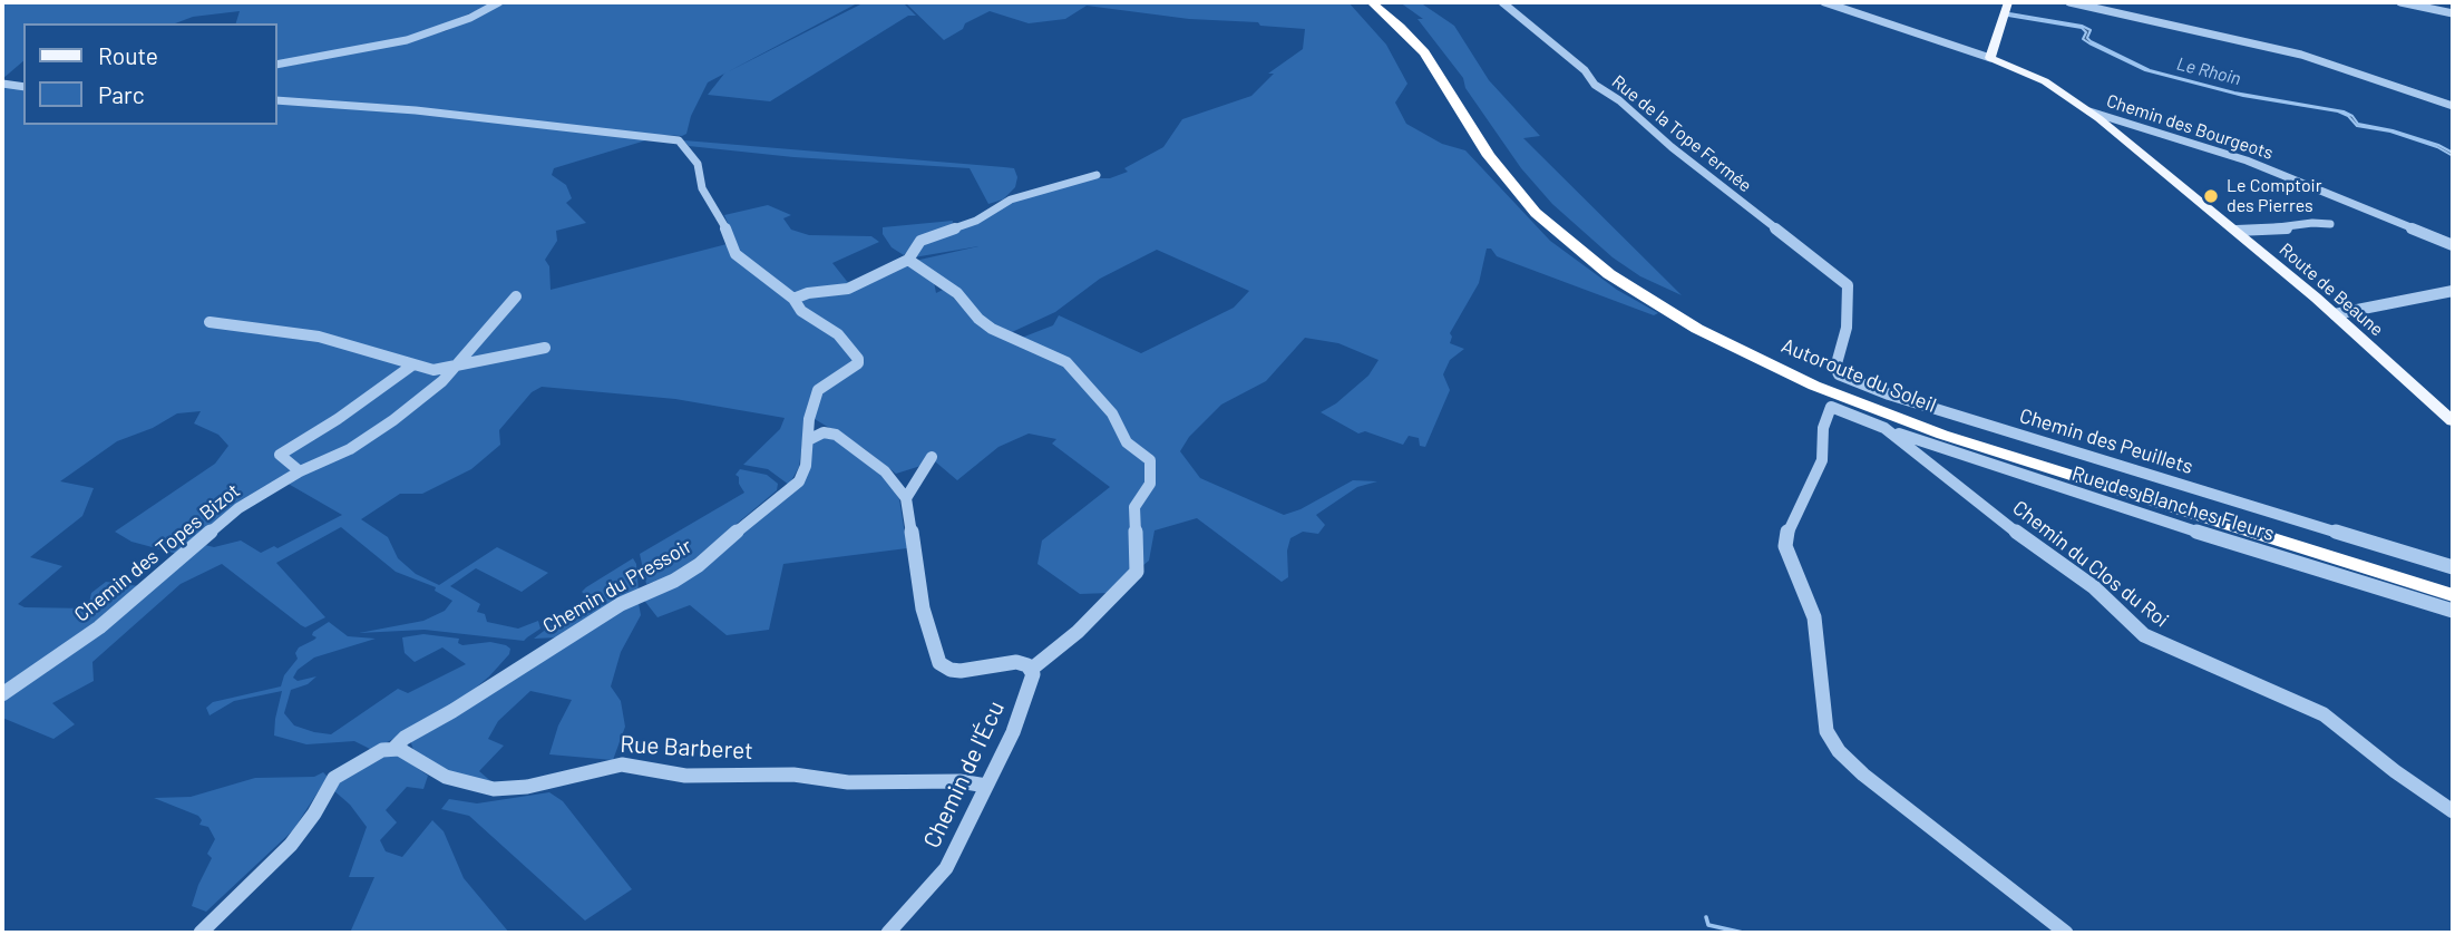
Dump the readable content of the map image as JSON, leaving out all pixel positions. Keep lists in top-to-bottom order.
{
  "streets": {
    "highway": ["Autoroute du Soleil"],
    "main road": ["Route de Beaune"],
    "street": [
      "Chemin des Bourgeots",
      "Rue de la Tope Fermée",
      "Chemin des Peuillets",
      "Rue des Blanches Fleurs",
      "Chemin des Topes Bizot",
      "Chemin du Clos du Roi",
      "Chemin du Pressoir",
      "Rue Barberet",
      "Chemin de l'Écu"
    ]
  },
  "crossings": [
    ["Chemin des Bourgeots", "Route de Beaune"],
    ["Rue de la Tope Fermée", "Chemin des Peuillets"],
    ["Rue des Blanches Fleurs", "Chemin du Clos du Roi"],
    ["Chemin du Pressoir", "Rue Barberet"],
    ["Rue Barberet", "Chemin de l'Écu"]
  ],
  "water": ["Le Rhoin"],
  "places": ["Le Comptoir des Pierres"],
  "legend": ["Route", "Parc"]
}
